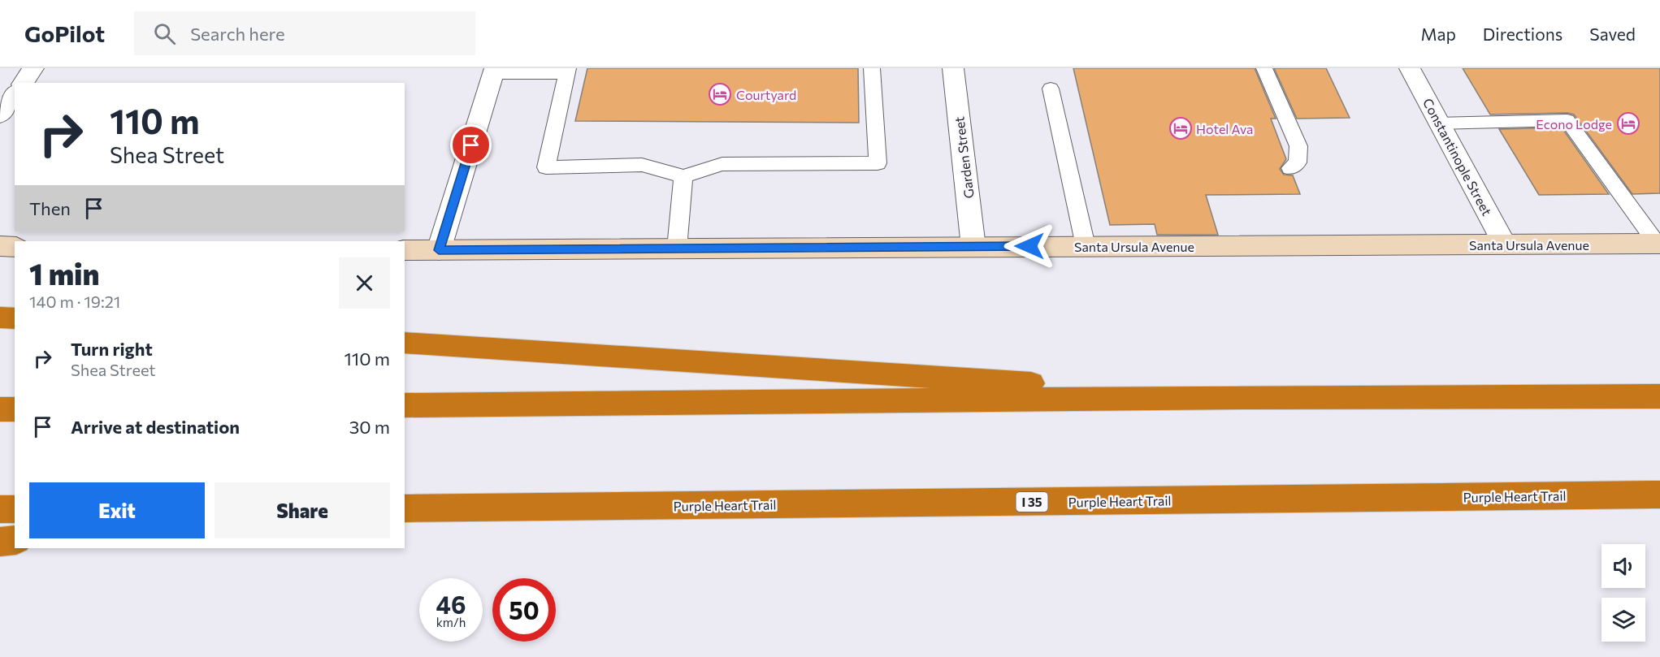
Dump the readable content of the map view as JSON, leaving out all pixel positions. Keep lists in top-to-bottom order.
{
  "streets": {
    "highway": ["Purple Heart Trail", "I 35"],
    "main road": ["Santa Ursula Avenue"],
    "street": ["Constantinople Street", "Garden Street"]
  },
  "crossings": [
    ["Constantinople Street", "Santa Ursula Avenue"],
    ["Garden Street", "Santa Ursula Avenue"]
  ],
  "places": {
    "hotel": ["Courtyard", "Econo Lodge", "Hotel Ava"]
  },
  "page": {
    "header": "GoPilot",
    "search": "Search here",
    "nav": ["Map", "Directions", "Saved"],
    "turn": ["110 m", "Shea Street"],
    "then": "Then",
    "heading": ["1 min", "140 m · 19:21"],
    "list": [
      {
        "name": "Turn right",
        "note": "Shea Street",
        "value": "110 m"
      },
      {
        "name": "Arrive at destination",
        "value": "30 m"
      }
    ],
    "buttons": ["Exit", "Share"],
    "speed": "46 km/h",
    "limit": "50"
  }
}
